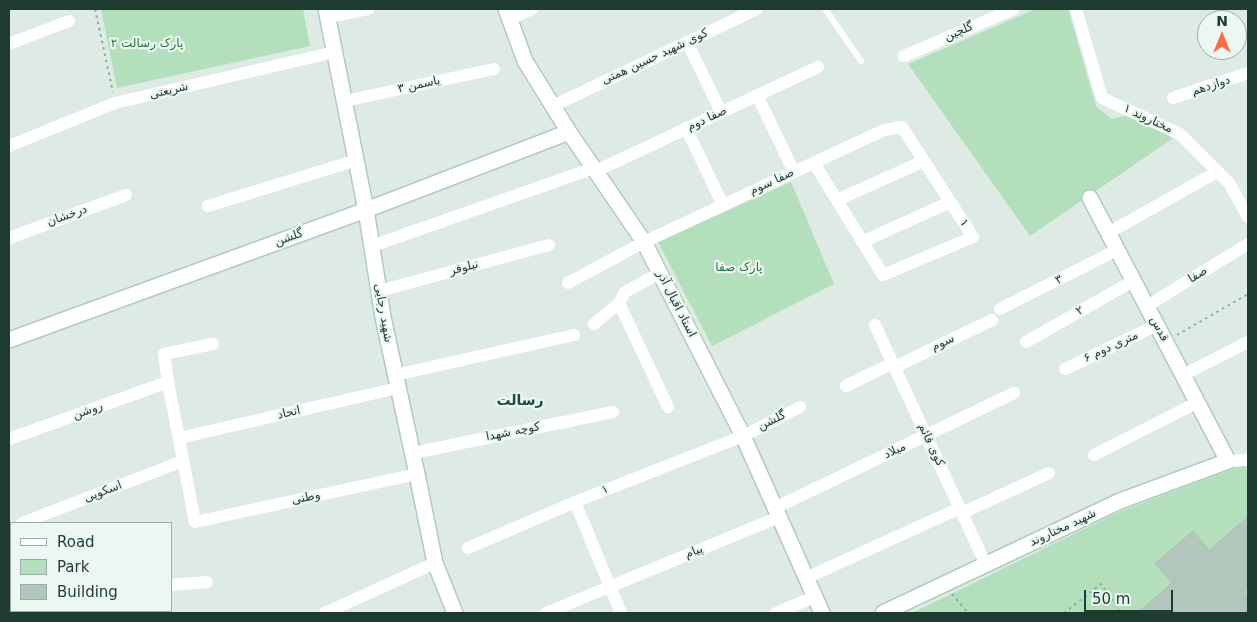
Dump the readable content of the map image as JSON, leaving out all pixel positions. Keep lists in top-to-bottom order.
{
  "streets": {
    "street": [
      "گلچین",
      "کوی شهید حسین همتی",
      "یاسمن ۳",
      "دوازدهم",
      "شریعتی",
      "صفا دوم",
      "مختاروند ۱",
      "صفا سوم",
      "درخشان",
      "۱",
      "گلشن",
      "نیلوفر",
      "صفا",
      "۳",
      "استاد اقبال آذر",
      "۲",
      "شهید رجایی",
      "قدس",
      "سوم",
      "۶ متری دوم",
      "روشن",
      "اتحاد",
      "کوچه شهدا",
      "کوی قائم",
      "میلاد",
      "اسکویی",
      "وطنی",
      "شهید مختاروند",
      "پیام"
    ]
  },
  "crossings": [
    ["کوی شهید حسین همتی", "استاد اقبال آذر"],
    ["یاسمن ۳", "شهید رجایی"],
    ["شریعتی", "شهید رجایی"],
    ["صفا دوم", "استاد اقبال آذر"],
    ["صفا دوم", "شهید رجایی"],
    ["صفا سوم", "۱"],
    ["صفا سوم", "استاد اقبال آذر"],
    ["۱", "گلشن"],
    ["۱", "استاد اقبال آذر"],
    ["گلشن", "استاد اقبال آذر"],
    ["گلشن", "شهید رجایی"],
    ["نیلوفر", "شهید رجایی"],
    ["صفا", "قدس"],
    ["۳", "قدس"],
    ["استاد اقبال آذر", "میلاد"],
    ["استاد اقبال آذر", "پیام"],
    ["۲", "قدس"],
    ["شهید رجایی", "اتحاد"],
    ["شهید رجایی", "کوچه شهدا"],
    ["شهید رجایی", "وطنی"],
    ["قدس", "۶ متری دوم"],
    ["قدس", "شهید مختاروند"],
    ["سوم", "کوی قائم"],
    ["کوی قائم", "میلاد"],
    ["کوی قائم", "شهید مختاروند"],
    ["میلاد", "پیام"],
    ["اسکویی", "وطنی"]
  ],
  "districts": ["رسالت"],
  "parks": ["پارک رسالت ۲", "پارک صفا"],
  "legend": ["Road", "Park", "Building"],
  "scale_bar": "50 m",
  "north": "top"
}
